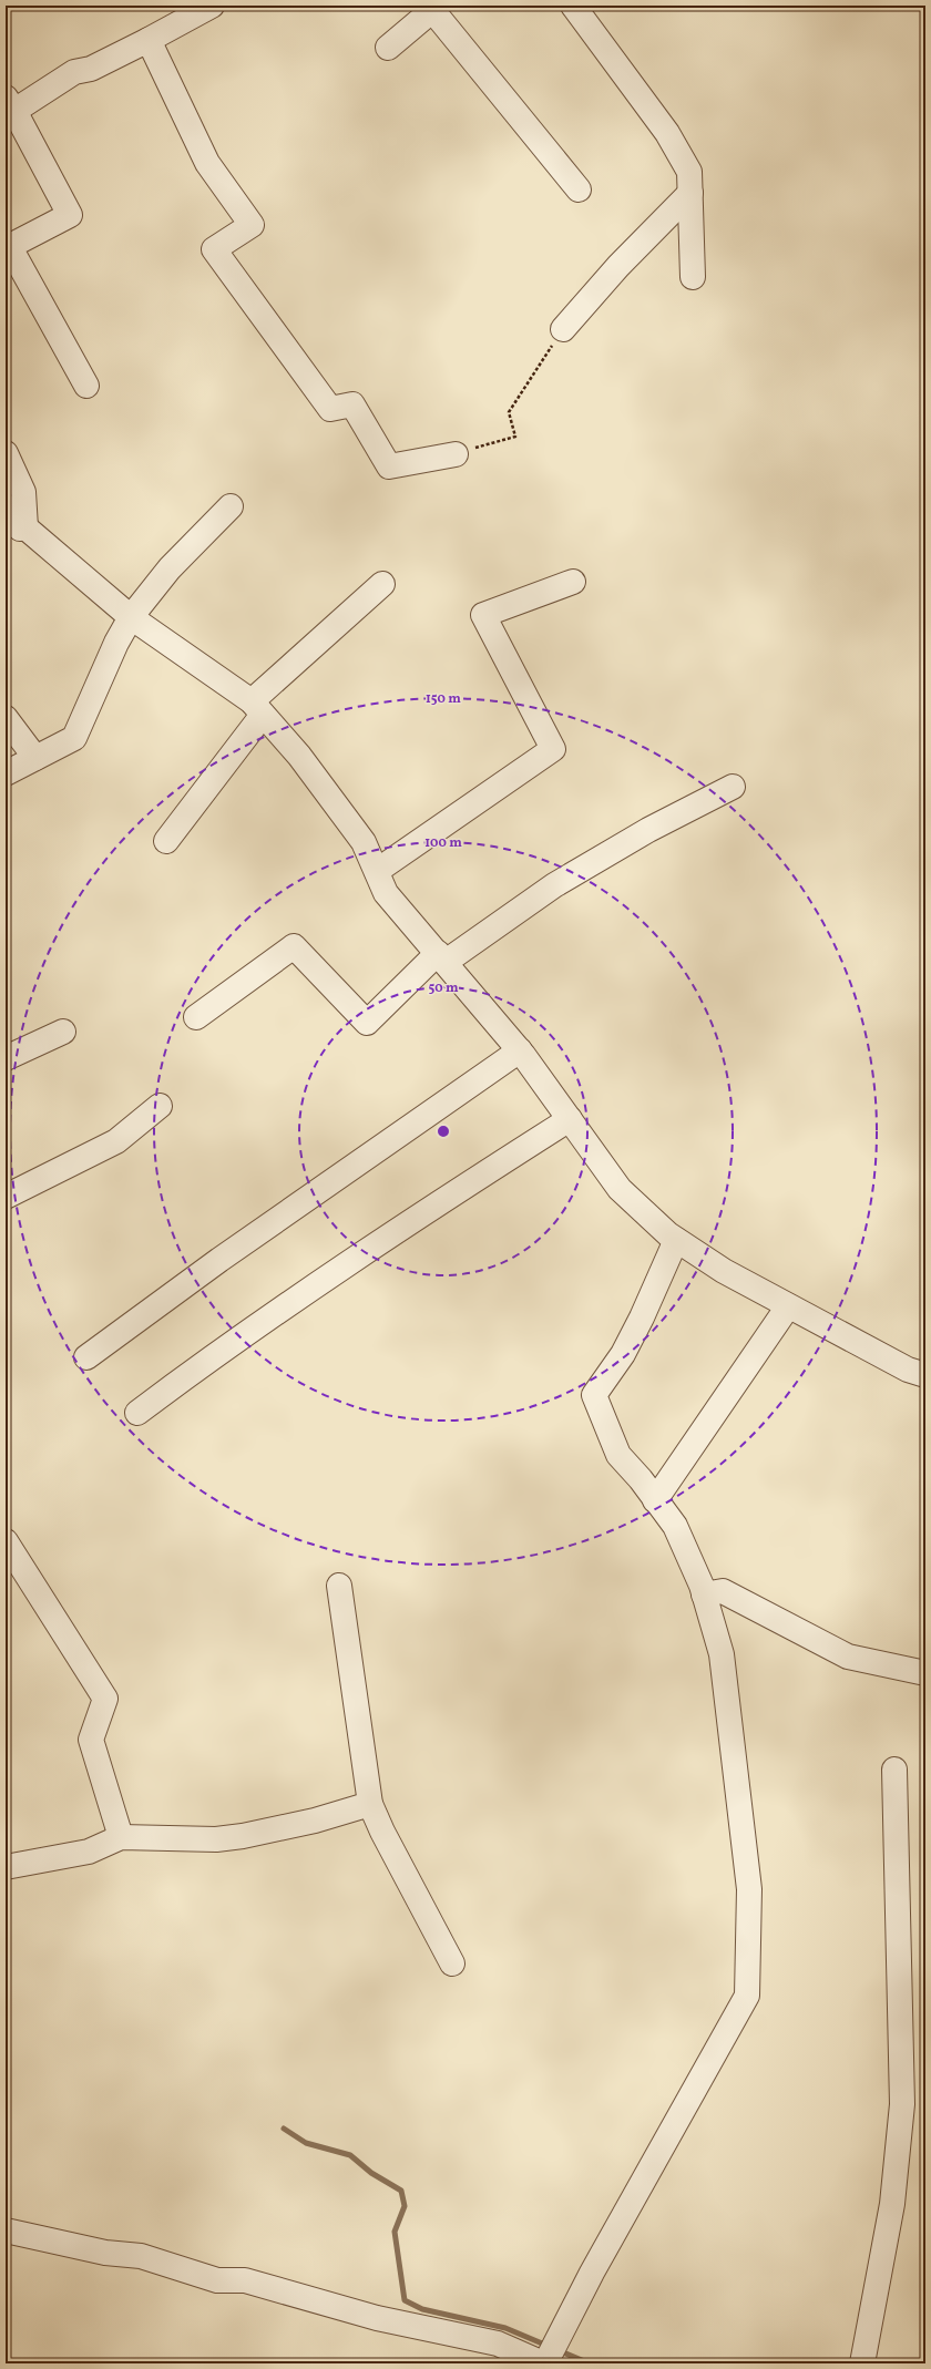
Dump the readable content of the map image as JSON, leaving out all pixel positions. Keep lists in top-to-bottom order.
{
  "rings": ["150 m", "100 m", "50 m"]
}
